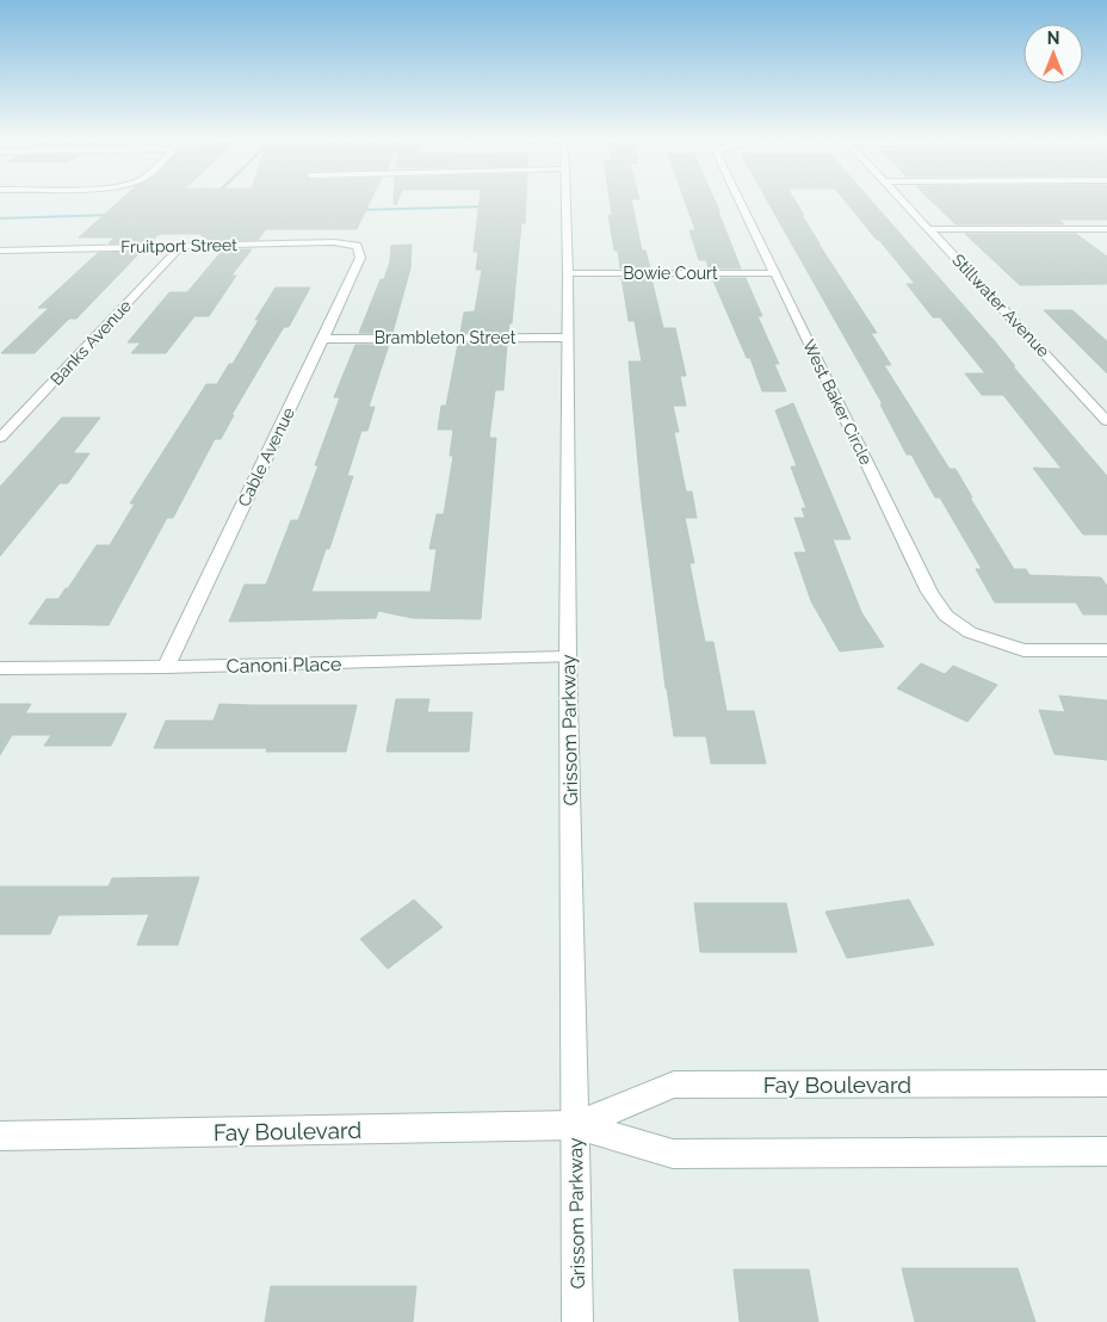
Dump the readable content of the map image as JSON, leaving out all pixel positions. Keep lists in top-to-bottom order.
{
  "streets": {
    "street": [
      "Fruitport Street",
      "Bowie Court",
      "Stillwater Avenue",
      "Brambleton Street",
      "Banks Avenue",
      "West Baker Circle",
      "Cable Avenue",
      "Canoni Place",
      "Grissom Parkway",
      "Fay Boulevard"
    ]
  },
  "crossings": [
    ["Fruitport Street", "Banks Avenue"],
    ["Fruitport Street", "Cable Avenue"],
    ["Bowie Court", "West Baker Circle"],
    ["Bowie Court", "Grissom Parkway"],
    ["Brambleton Street", "Cable Avenue"],
    ["Brambleton Street", "Grissom Parkway"],
    ["Cable Avenue", "Canoni Place"],
    ["Canoni Place", "Grissom Parkway"],
    ["Grissom Parkway", "Fay Boulevard"]
  ],
  "north": "top"
}
